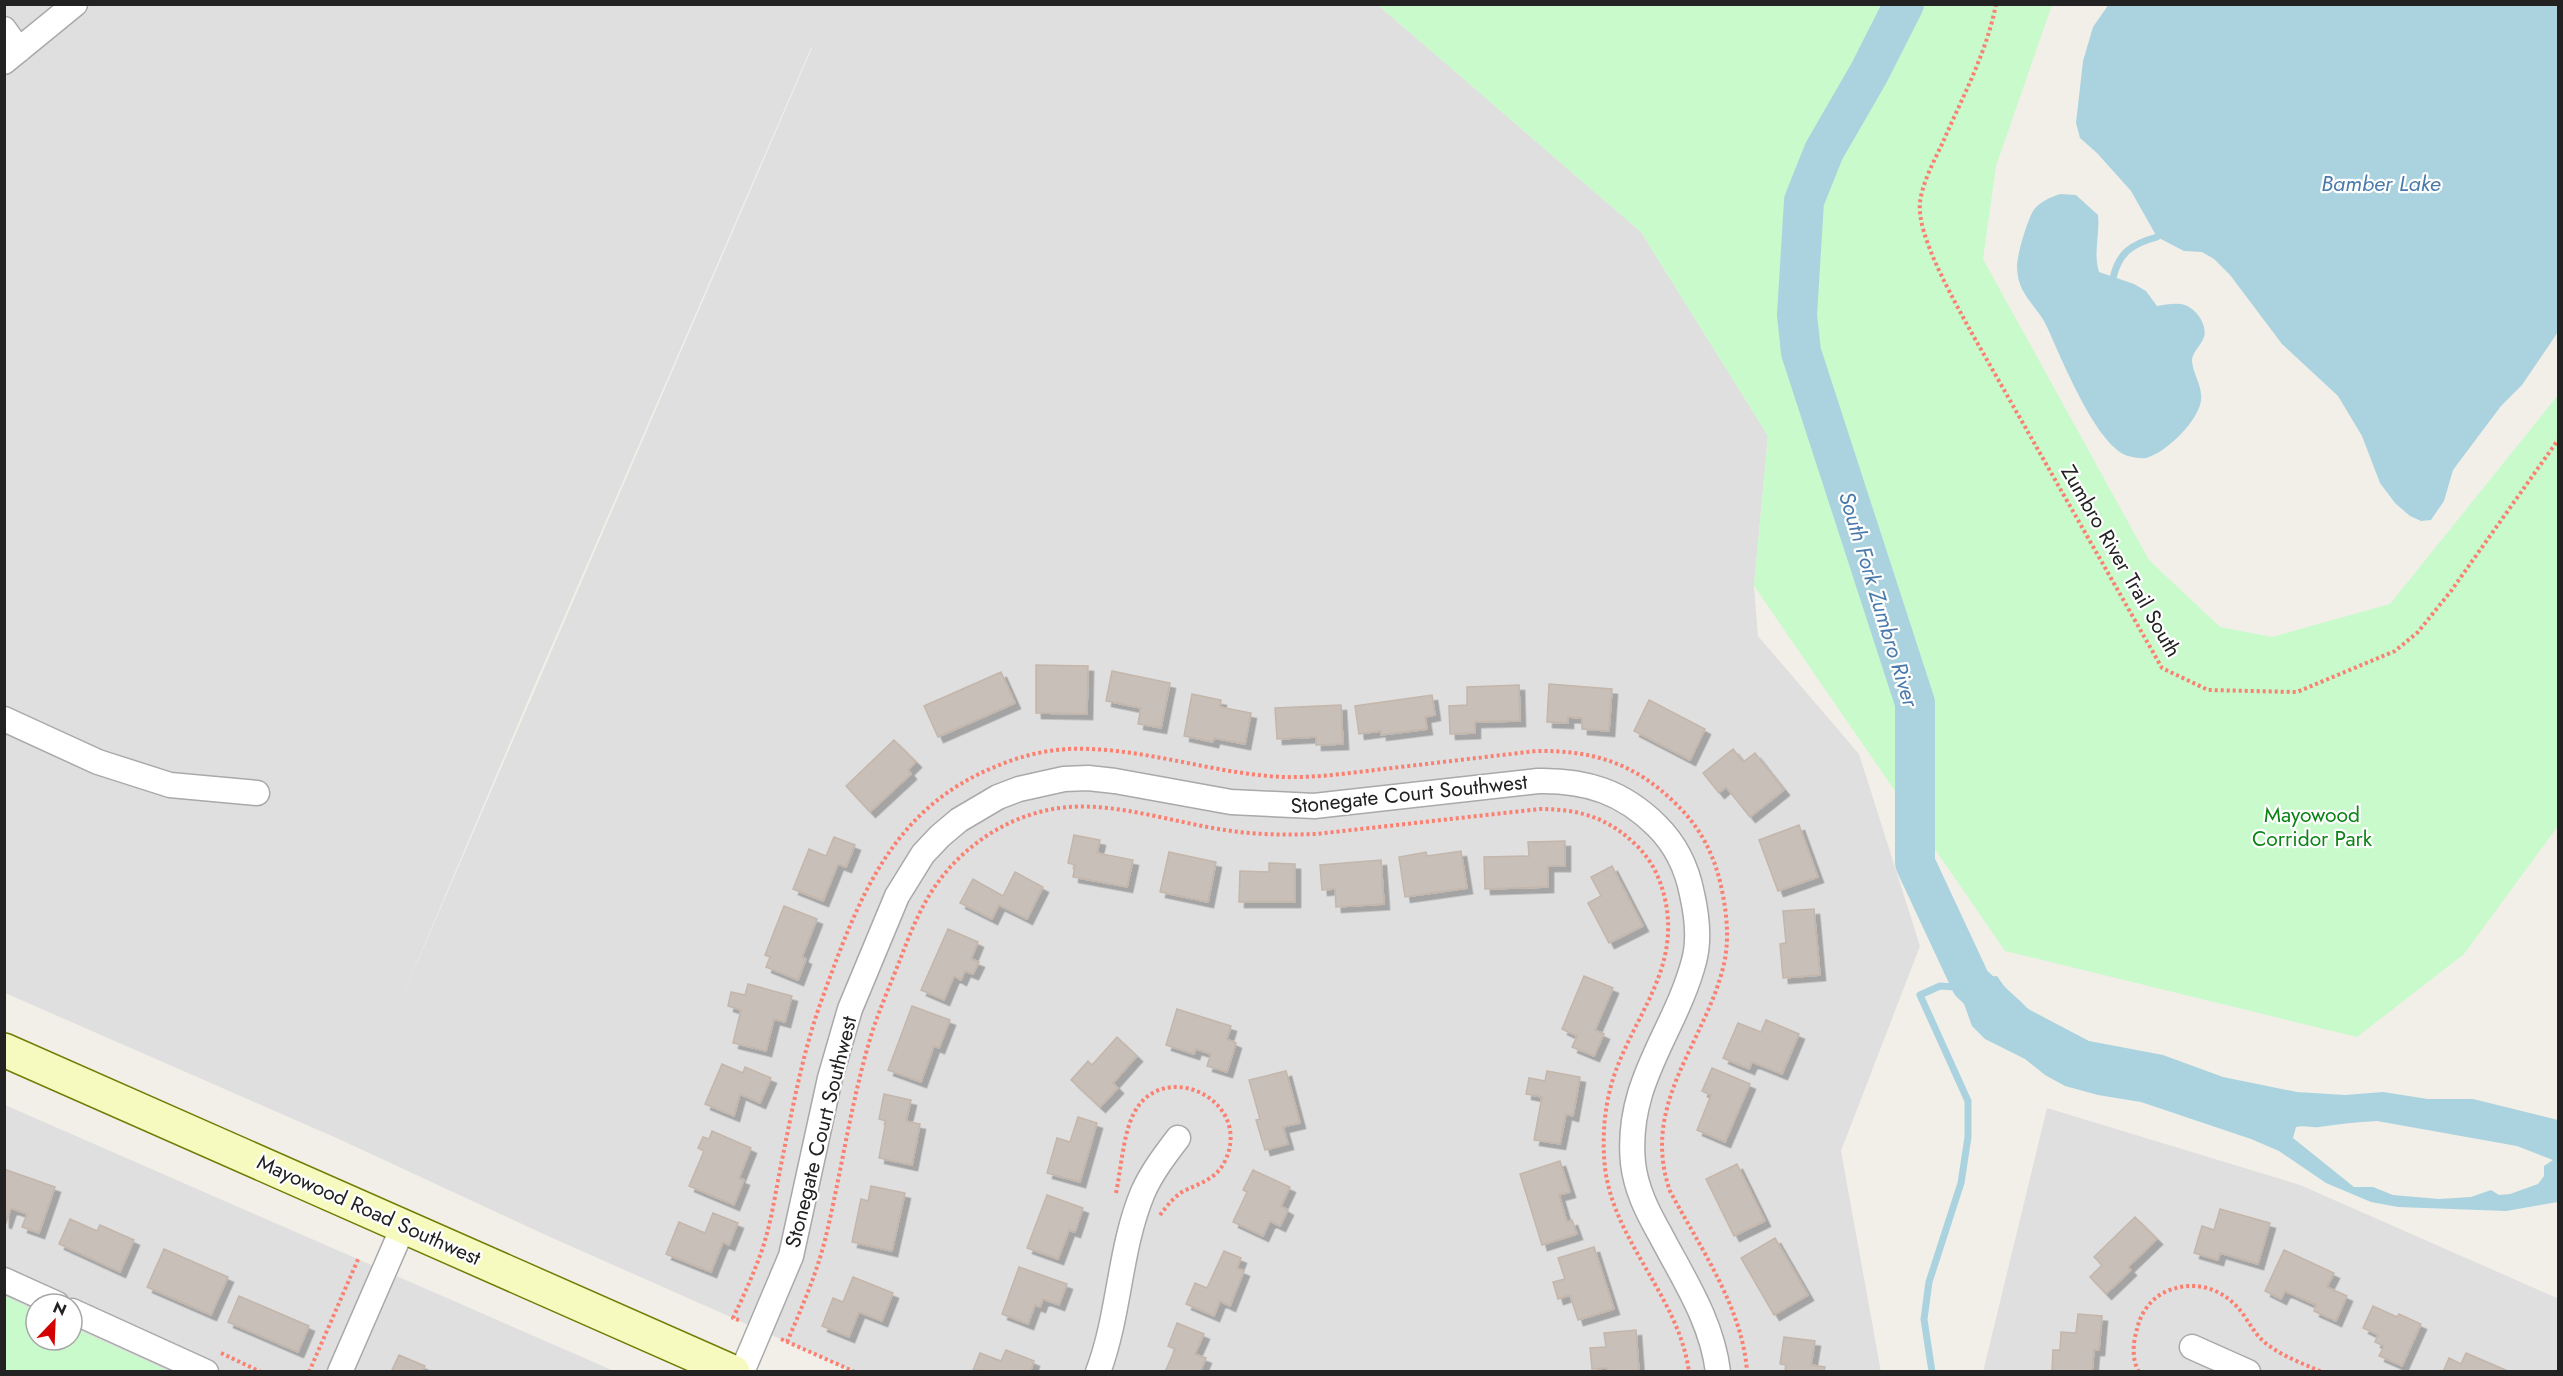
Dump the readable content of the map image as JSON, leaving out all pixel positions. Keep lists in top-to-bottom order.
{
  "streets": {
    "street": ["Stonegate Court Southwest", "Mayowood Road Southwest"],
    "path": ["Zumbro River Trail South"]
  },
  "water": ["Bamber Lake", "South Fork Zumbro River"],
  "parks": ["Mayowood Corridor Park"],
  "north": "top right"
}
